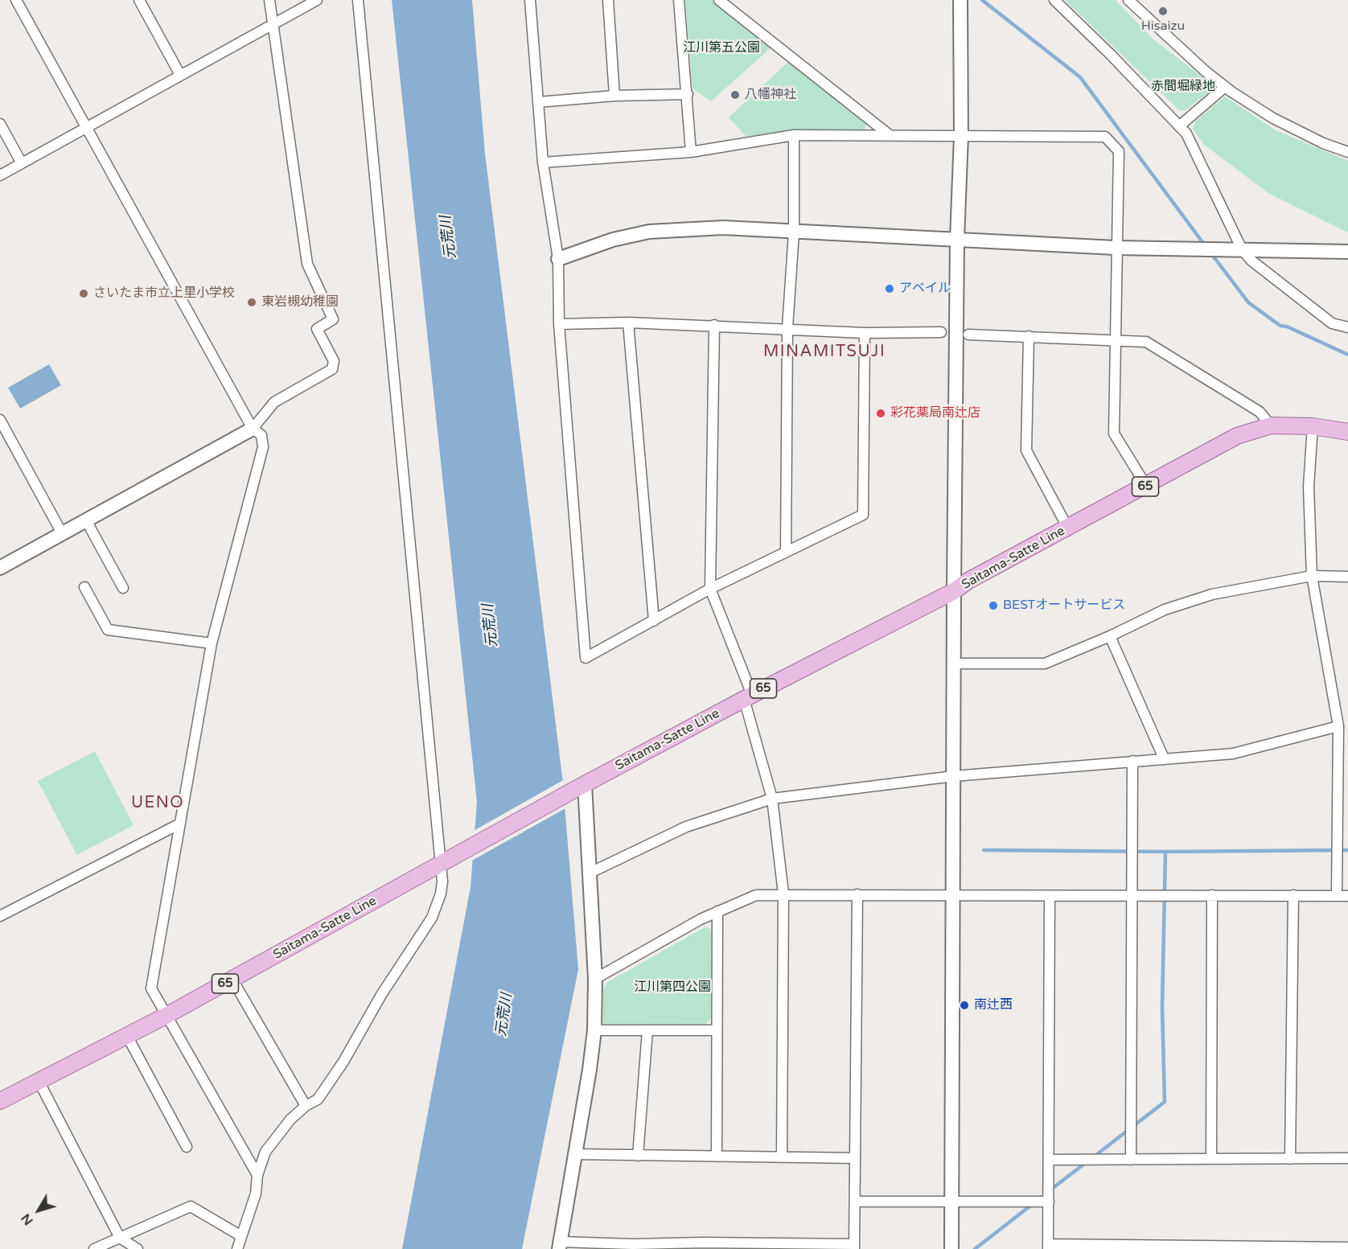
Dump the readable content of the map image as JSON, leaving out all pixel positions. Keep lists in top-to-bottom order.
{
  "streets": {
    "main road": ["65", "Saitama-Satte Line"]
  },
  "districts": ["MINAMITSUJI", "UENO"],
  "water": ["元荒川"],
  "parks": ["江川第五公園", "赤間堀緑地", "江川第四公園"],
  "places": [
    "Hisaizu",
    "八幡神社",
    "アベイル",
    "さいたま市立上里小学校",
    "東岩槻幼稚園",
    "彩花薬局南辻店",
    "BESTオートサービス",
    "南辻西"
  ],
  "north": "bottom left"
}
